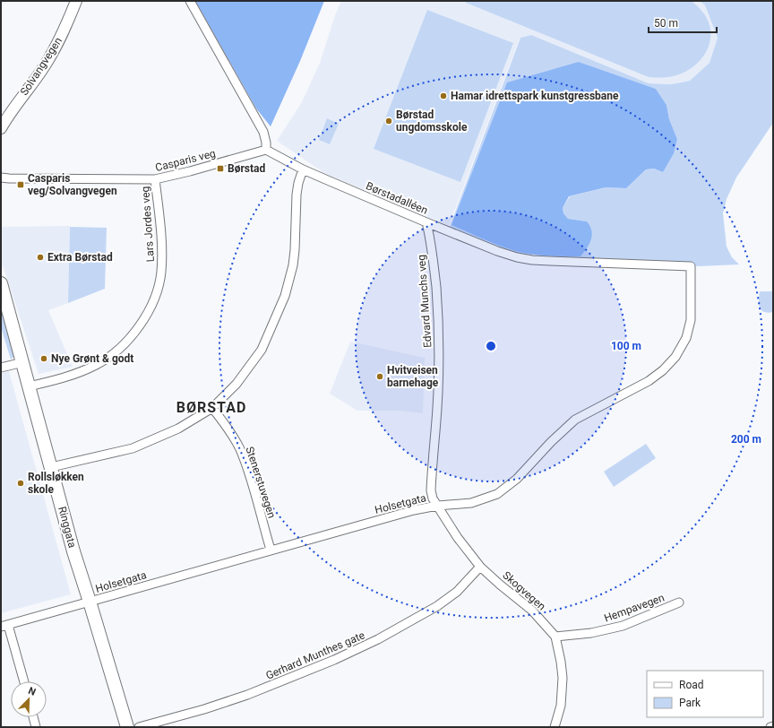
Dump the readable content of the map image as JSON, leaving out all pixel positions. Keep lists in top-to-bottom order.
{
  "streets": {
    "main road": ["Solvangvegen", "Ringgata"],
    "street": [
      "Casparis veg",
      "Børstadalléen",
      "Lars Jordes veg",
      "Edvard Munchs veg",
      "Stenerstuvegen",
      "Holsetgata",
      "Skogvegen",
      "Hempavegen",
      "Gerhard Munthes gate"
    ]
  },
  "crossings": [
    ["Casparis veg", "Børstadalléen"],
    ["Casparis veg", "Lars Jordes veg"],
    ["Børstadalléen", "Edvard Munchs veg"],
    ["Børstadalléen", "Holsetgata"],
    ["Lars Jordes veg", "Ringgata"],
    ["Edvard Munchs veg", "Holsetgata"],
    ["Edvard Munchs veg", "Skogvegen"],
    ["Stenerstuvegen", "Holsetgata"],
    ["Holsetgata", "Ringgata"],
    ["Holsetgata", "Skogvegen"],
    ["Skogvegen", "Hempavegen"],
    ["Skogvegen", "Gerhard Munthes gate"]
  ],
  "districts": ["BØRSTAD"],
  "places": {
    "other": [
      "Hamar idrettspark kunstgressbane",
      "Børstad ungdomsskole",
      "Extra Børstad",
      "Nye Grønt & godt",
      "Hvitveisen barnehage",
      "Rollsløkken skole"
    ],
    "transit": ["Børstad", "Casparis veg/Solvangvegen"]
  },
  "legend": ["Road", "Park"],
  "scale_bar": "50 m",
  "north": "top right",
  "rings": ["100 m", "200 m"]
}
